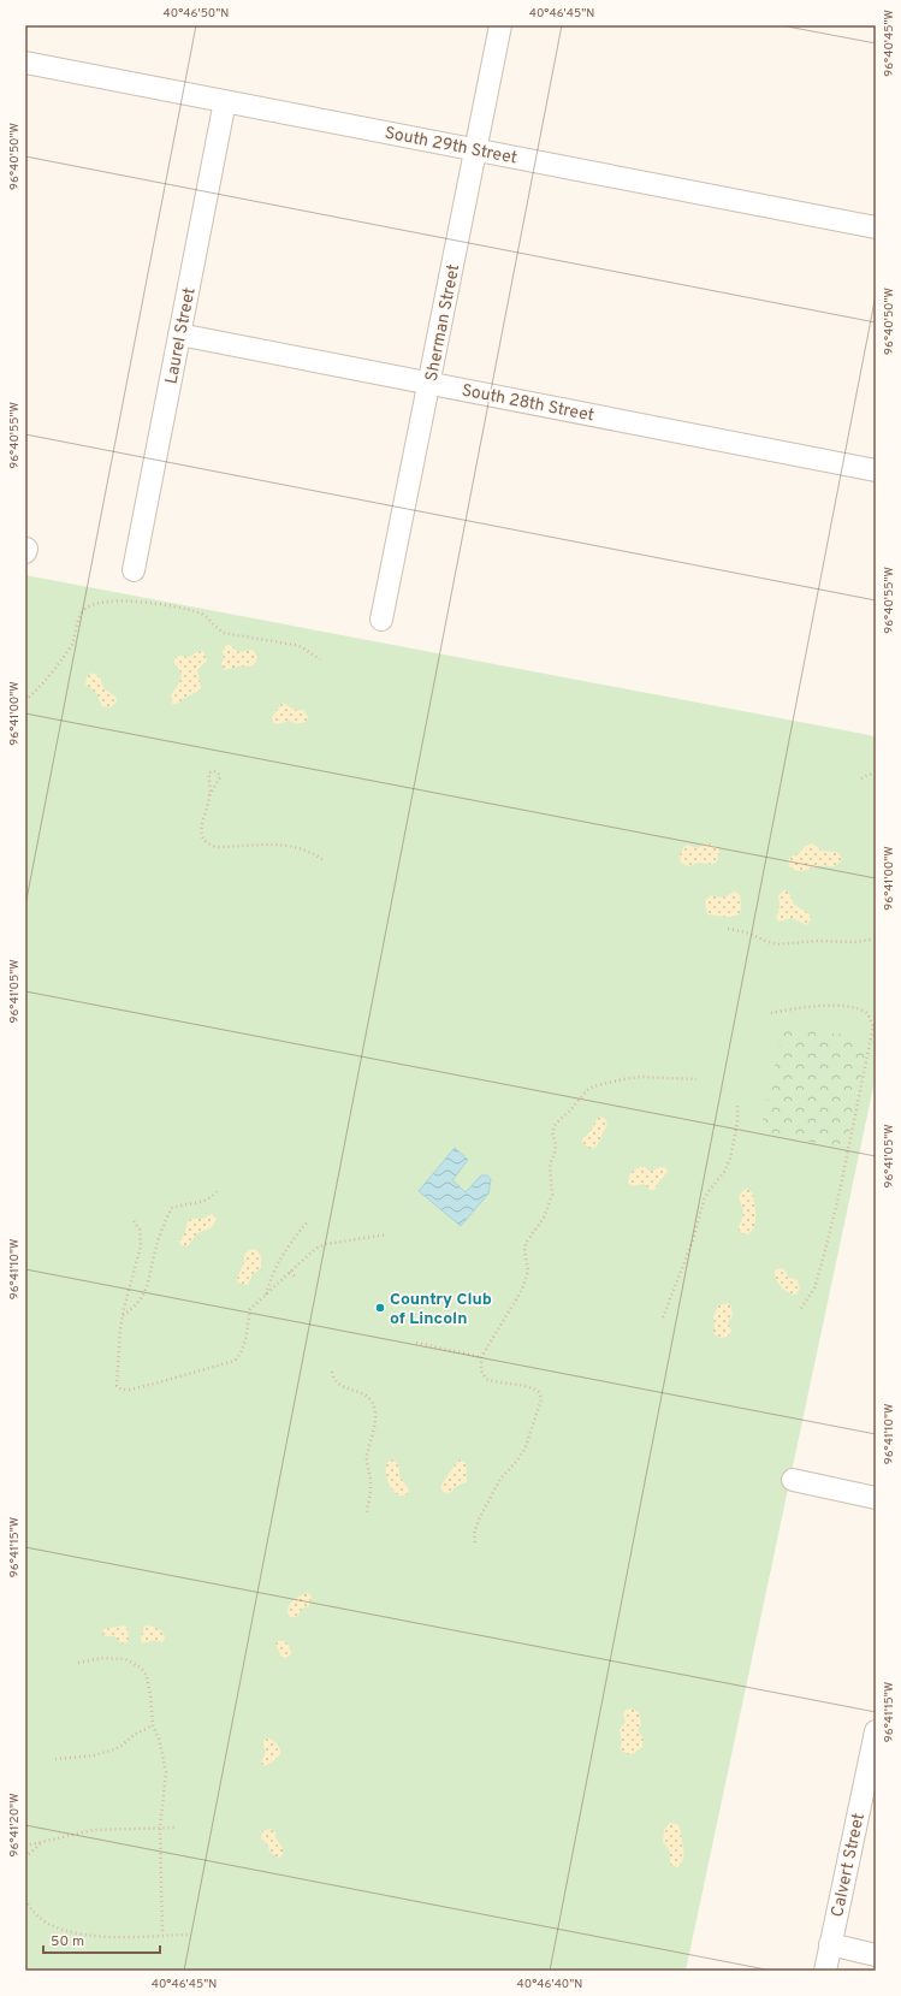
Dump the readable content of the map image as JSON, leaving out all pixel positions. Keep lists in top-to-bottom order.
{
  "streets": {
    "street": [
      "South 29th Street",
      "Sherman Street",
      "Laurel Street",
      "South 28th Street",
      "Calvert Street"
    ]
  },
  "crossings": [
    ["South 29th Street", "Sherman Street"],
    ["South 29th Street", "Laurel Street"],
    ["Sherman Street", "South 28th Street"],
    ["Laurel Street", "South 28th Street"]
  ],
  "places": ["Country Club of Lincoln"],
  "scale_bar": "50 m",
  "coordinates": [
    "40°46'50\"N",
    "40°46'45\"N",
    "96°40'45\"W",
    "96°40'50\"W",
    "96°40'55\"W",
    "96°41'00\"W",
    "96°41'05\"W",
    "96°41'10\"W",
    "96°41'15\"W",
    "96°41'20\"W",
    "40°46'40\"N"
  ]
}
